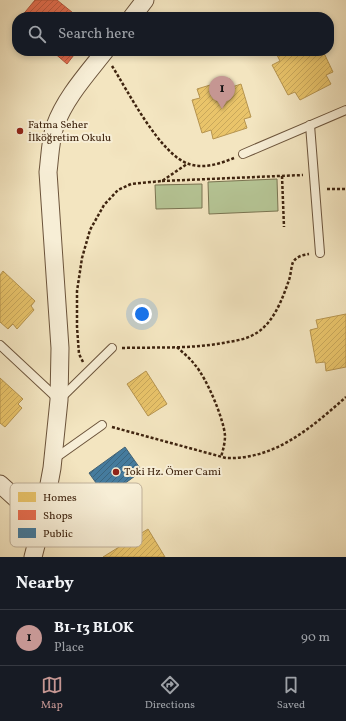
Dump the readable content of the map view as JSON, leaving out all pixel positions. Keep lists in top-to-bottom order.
{
  "places": ["Fatma Seher İlköğretim Okulu", "Toki Hz. Ömer Cami"],
  "legend": ["Homes", "Shops", "Public"],
  "page": {
    "search": "Search here",
    "pins": "1",
    "heading": "Nearby",
    "list": [
      {
        "mark": "1",
        "name": "B1-13 BLOK",
        "note": "Place",
        "value": "90 m"
      }
    ],
    "nav": ["Map", "Directions", "Saved"]
  }
}
